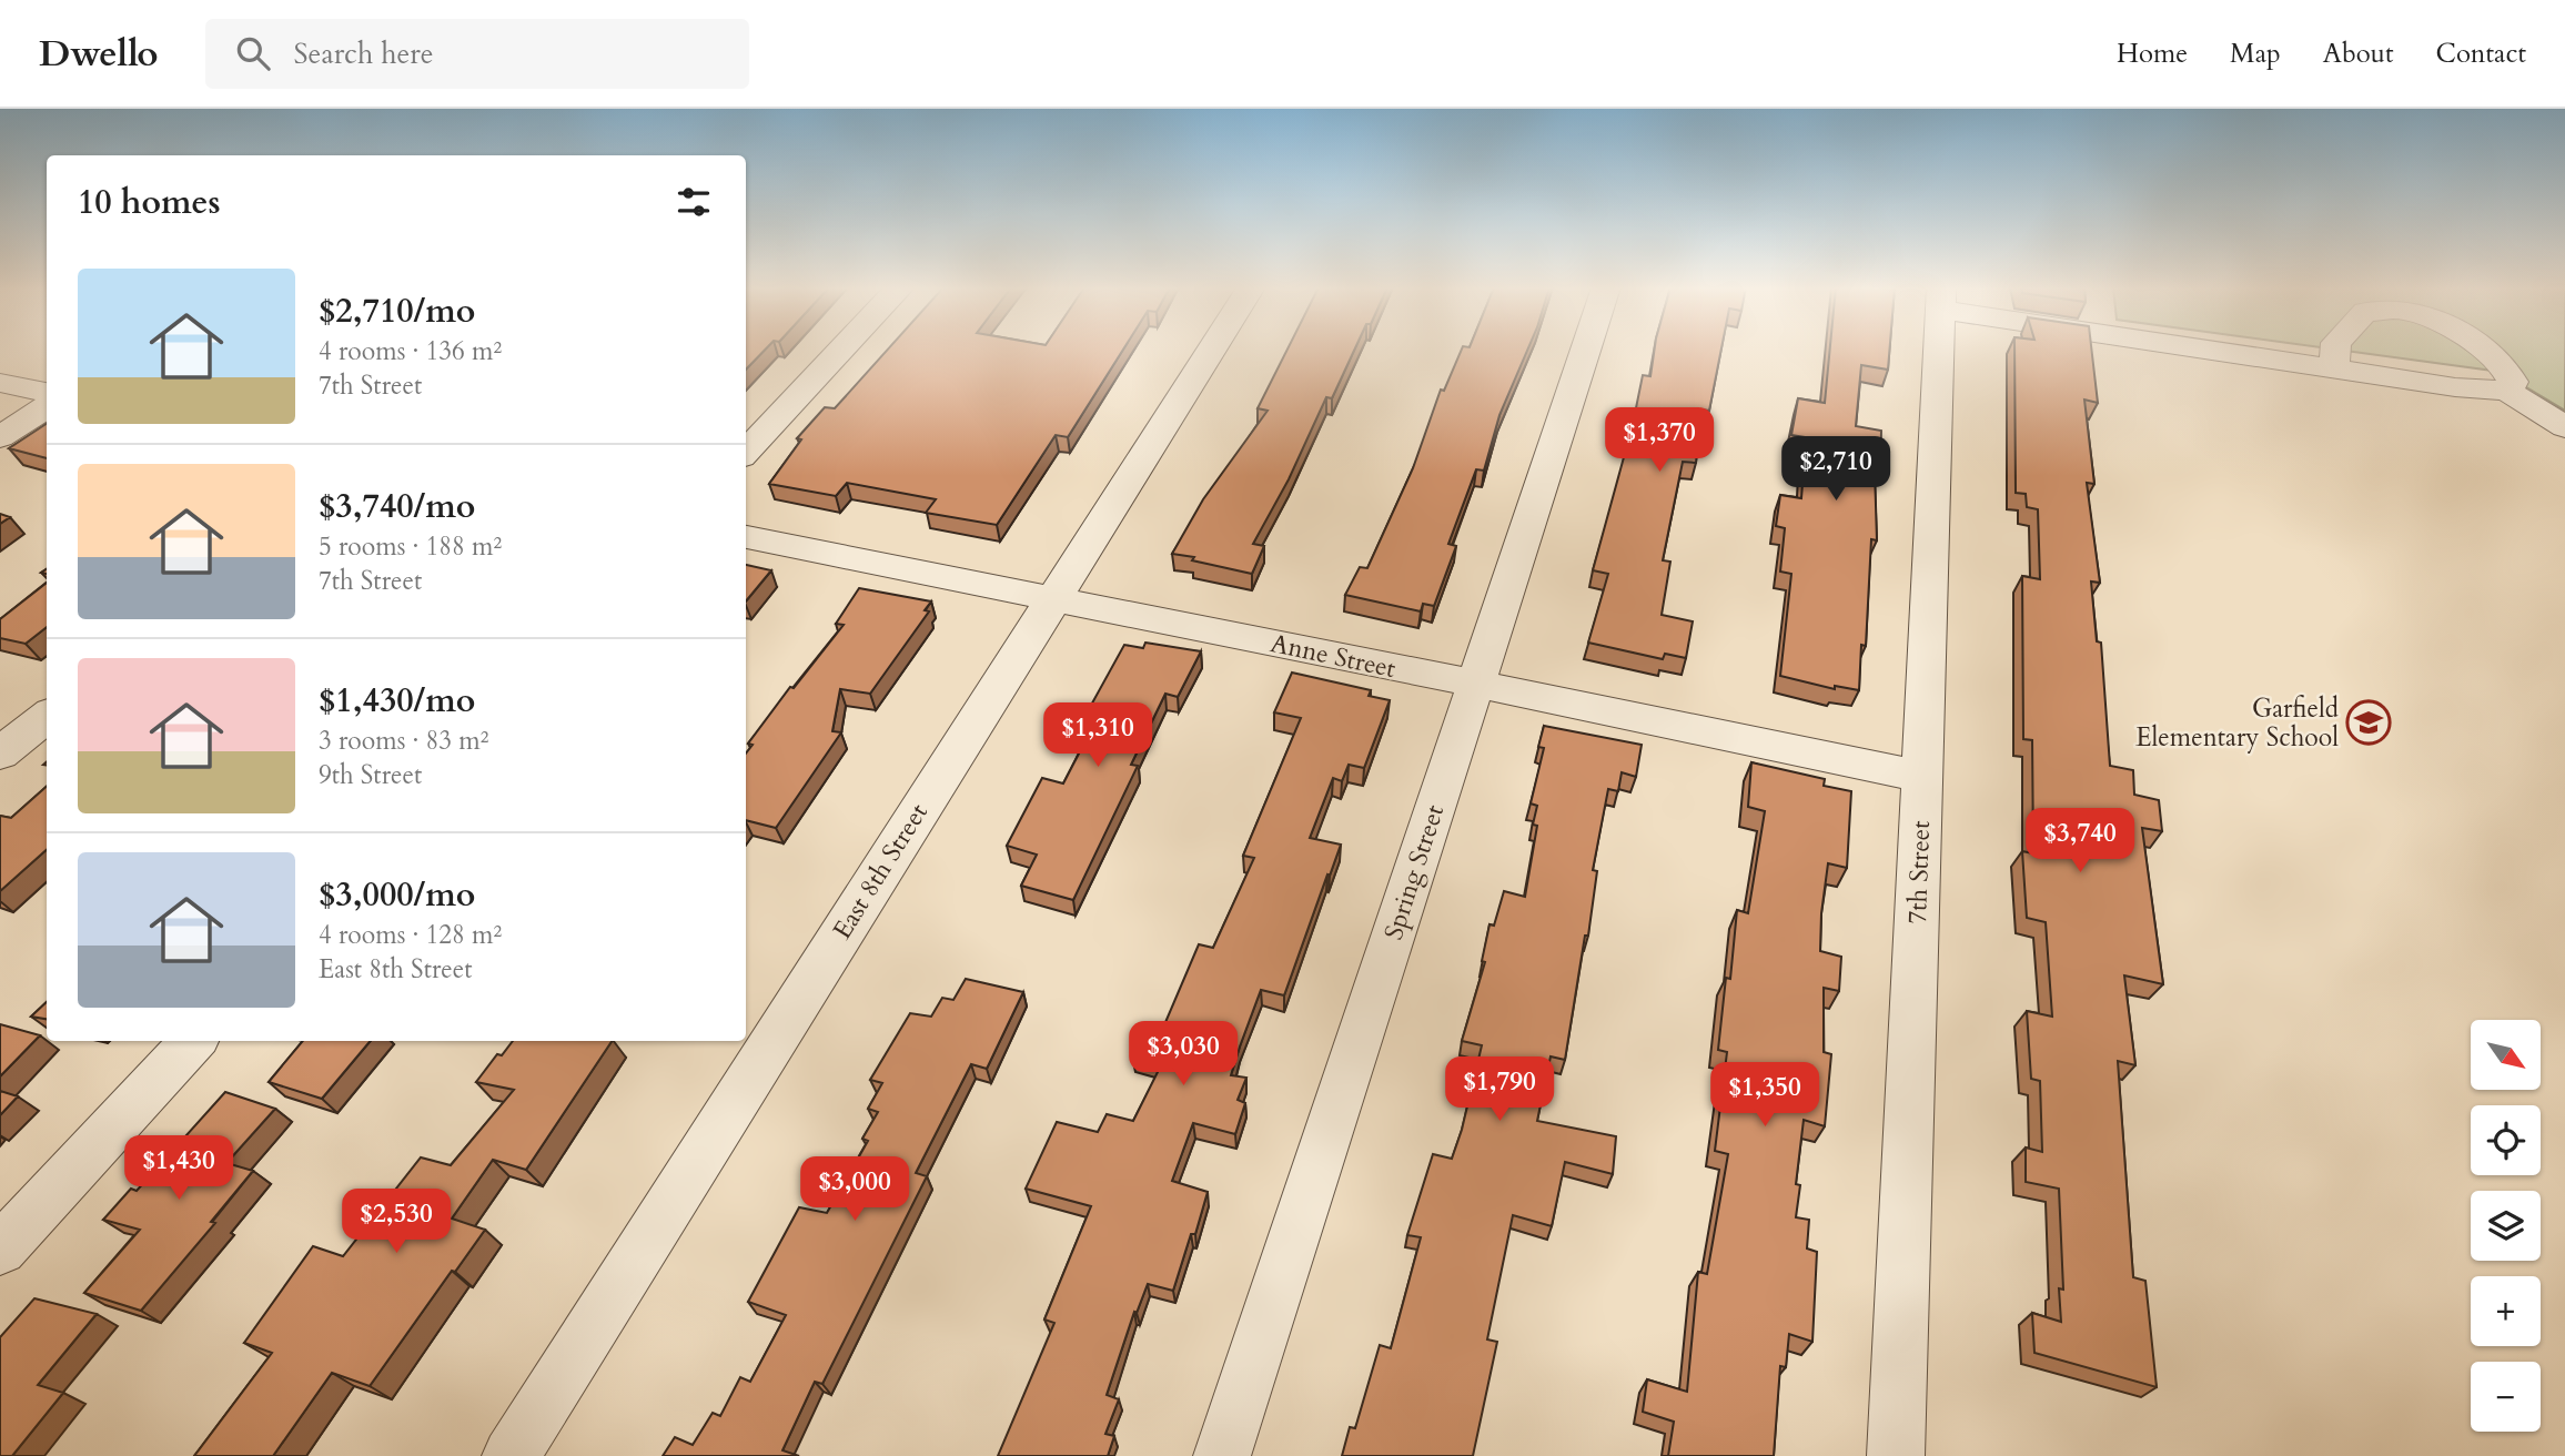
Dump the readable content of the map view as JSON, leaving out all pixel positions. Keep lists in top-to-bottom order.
{
  "streets": {
    "street": [
      "Anne Street",
      "East 8th Street",
      "Spring Street",
      "7th Street"
    ]
  },
  "crossings": [
    ["Anne Street", "East 8th Street"],
    ["Anne Street", "Spring Street"],
    ["Anne Street", "7th Street"]
  ],
  "places": {
    "school or university": ["Garfield Elementary School"]
  },
  "north": "bottom right",
  "page": {
    "header": "Dwello",
    "search": "Search here",
    "nav": [
      "Home",
      "Map",
      "About",
      "Contact"
    ],
    "heading": "10 homes",
    "list": [
      {
        "name": "$2,710/mo",
        "note": "4 rooms · 136 m² · 7th Street"
      },
      {
        "name": "$3,740/mo",
        "note": "5 rooms · 188 m² · 7th Street"
      },
      {
        "name": "$1,430/mo",
        "note": "3 rooms · 83 m² · 9th Street"
      },
      {
        "name": "$3,000/mo",
        "note": "4 rooms · 128 m² · East 8th Street"
      }
    ],
    "price": [
      "$1,370",
      "$2,710",
      "$1,310",
      "$3,740",
      "$3,030",
      "$1,790",
      "$1,350",
      "$1,430",
      "$3,000",
      "$2,530"
    ],
    "map_buttons": ["+", "−"]
  }
}
